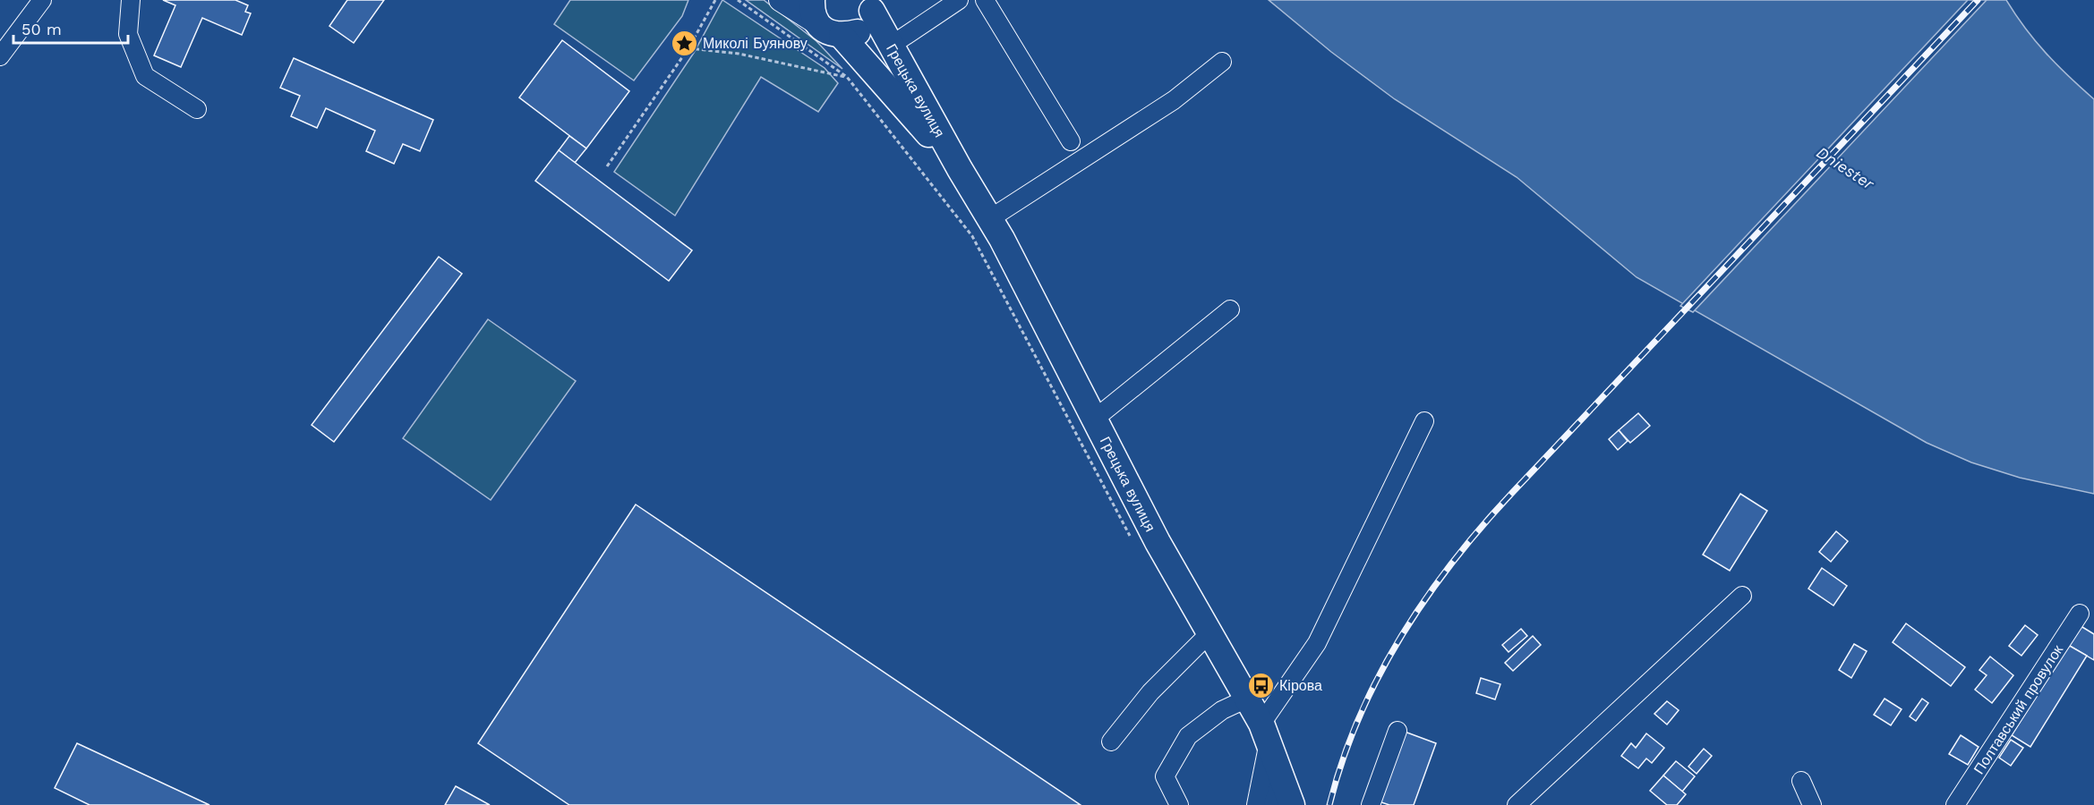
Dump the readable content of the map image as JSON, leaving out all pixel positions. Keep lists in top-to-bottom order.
{
  "streets": {
    "highway": ["Грецька вулиця"],
    "street": ["Полтавський провулок"]
  },
  "water": ["Dniester"],
  "places": {
    "place": ["Миколі Буянову"],
    "bus stop": ["Кірова"]
  },
  "scale_bar": "50 m"
}
